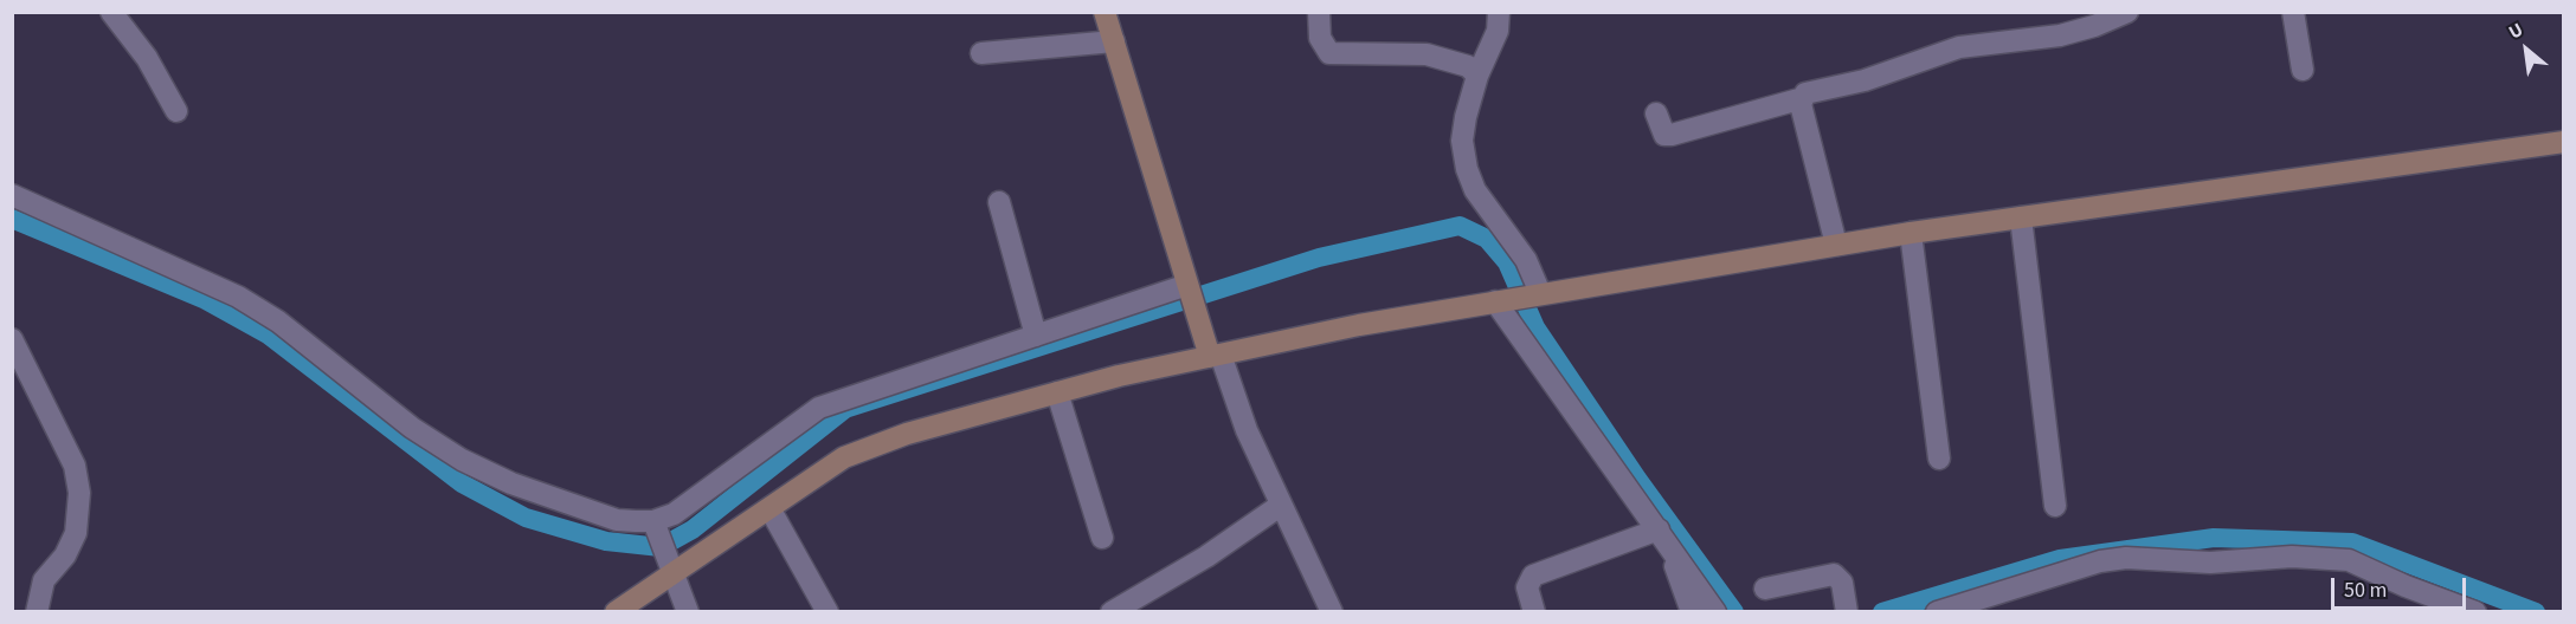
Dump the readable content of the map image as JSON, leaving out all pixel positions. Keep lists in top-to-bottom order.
{
  "scale_bar": "50 m",
  "north": "top left"
}
